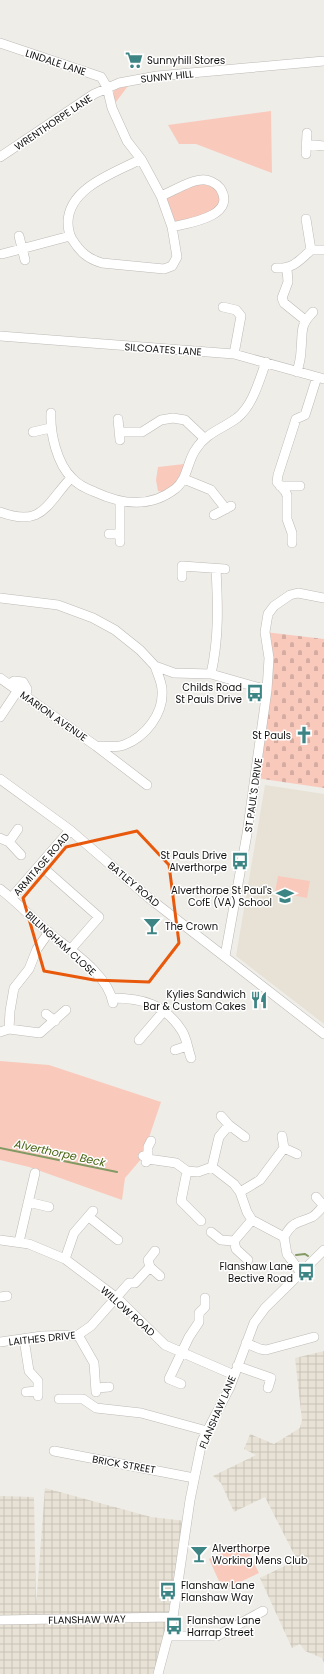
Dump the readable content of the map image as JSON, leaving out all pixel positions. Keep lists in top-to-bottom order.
{
  "streets": {
    "street": [
      "LINDALE LANE",
      "SUNNY HILL",
      "WRENTHORPE LANE",
      "SILCOATES LANE",
      "MARION AVENUE",
      "ST PAUL'S DRIVE",
      "ARMITAGE ROAD",
      "BATLEY ROAD",
      "BILLINGHAM CLOSE",
      "WILLOW ROAD",
      "LAITHES DRIVE",
      "FLANSHAW LANE",
      "BRICK STREET",
      "FLANSHAW WAY"
    ]
  },
  "crossings": [
    ["LINDALE LANE", "SUNNY HILL"],
    ["LINDALE LANE", "WRENTHORPE LANE"],
    ["SUNNY HILL", "WRENTHORPE LANE"],
    ["ST PAUL'S DRIVE", "BATLEY ROAD"],
    ["ARMITAGE ROAD", "BATLEY ROAD"],
    ["ARMITAGE ROAD", "BILLINGHAM CLOSE"],
    ["WILLOW ROAD", "LAITHES DRIVE"],
    ["WILLOW ROAD", "FLANSHAW LANE"],
    ["FLANSHAW LANE", "BRICK STREET"],
    ["FLANSHAW LANE", "FLANSHAW WAY"]
  ],
  "water": ["Alverthorpe Beck"],
  "places": {
    "supermarket": ["Sunnyhill Stores"],
    "bus stop": [
      "Childs Road St Pauls Drive",
      "St Pauls Drive Alverthorpe",
      "Flanshaw Lane Bective Road",
      "Flanshaw Lane Flanshaw Way",
      "Flanshaw Lane Harrap Street"
    ],
    "church": ["St Pauls"],
    "school or university": ["Alverthorpe St Paul's CofE (VA) School"],
    "bar": ["The Crown", "Alverthorpe Working Mens Club"],
    "restaurant": ["Kylies Sandwich Bar & Custom Cakes"]
  }
}
